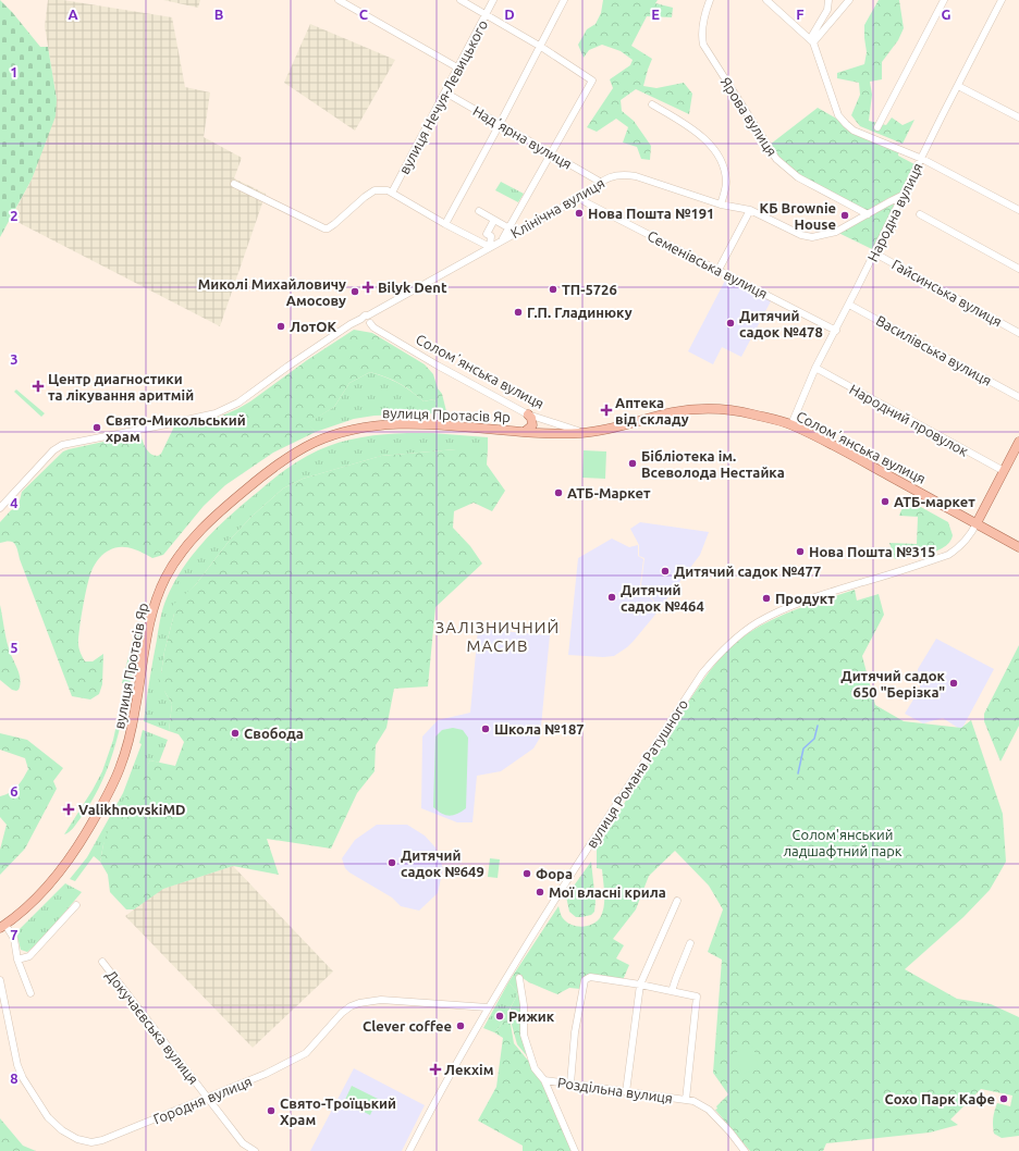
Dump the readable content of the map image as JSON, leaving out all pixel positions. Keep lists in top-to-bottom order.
{
  "streets": {
    "main road": ["Соломʼянська вулиця", "вулиця Протасів Яр"],
    "street": [
      "вулиця Нечуя-Левицького",
      "Ярова вулиця",
      "Надʼярна вулиця",
      "Клінічна вулиця",
      "Народна вулиця",
      "Семенівська вулиця",
      "Гайсинська вулиця",
      "Василівська вулиця",
      "Народний провулок",
      "вулиця Романа Ратушного",
      "Докучаєвська вулиця",
      "Роздільна вулиця",
      "Городня вулиця"
    ]
  },
  "crossings": [
    ["вулиця Нечуя-Левицького", "Надʼярна вулиця"],
    ["Ярова вулиця", "Клінічна вулиця"],
    ["Надʼярна вулиця", "Клінічна вулиця"],
    ["Клінічна вулиця", "Народна вулиця"],
    ["Клінічна вулиця", "Семенівська вулиця"],
    ["Клінічна вулиця", "Соломʼянська вулиця"],
    ["Народна вулиця", "Семенівська вулиця"],
    ["Народна вулиця", "Гайсинська вулиця"],
    ["Народна вулиця", "Василівська вулиця"],
    ["Народна вулиця", "Соломʼянська вулиця"],
    ["Народна вулиця", "Народний провулок"],
    ["Соломʼянська вулиця", "вулиця Протасів Яр"],
    ["Соломʼянська вулиця", "вулиця Романа Ратушного"],
    ["вулиця Романа Ратушного", "Городня вулиця"],
    ["Докучаєвська вулиця", "Городня вулиця"]
  ],
  "districts": ["ЗАЛІЗНИЧНИЙ МАСИВ"],
  "parks": ["Солом'янський ладшафтний парк"],
  "places": {
    "other": [
      "Нова Пошта №191",
      "КБ Brownie House",
      "ТП-5726",
      "Миколі Михайловичу Амосову",
      "Г.П. Гладинюку",
      "Дитячий садок №478",
      "ЛотОК",
      "Свято-Микольський храм",
      "Бібліотека ім. Всеволода Нестайка",
      "АТБ-Маркет",
      "АТБ-маркет",
      "Нова Пошта №315",
      "Дитячий садок №477",
      "Дитячий садок №464",
      "Продукт",
      "Дитячий садок 650 \"Берізка\"",
      "Школа №187",
      "Свобода",
      "Дитячий садок №649",
      "Фора",
      "Мої власні крила",
      "Рижик",
      "Clever coffee",
      "Сохо Парк Кафе",
      "Свято-Троїцький Храм"
    ],
    "health": [
      "Bilyk Dent",
      "Центр диагностики та лікування аритмій",
      "Аптека від складу",
      "ValikhnovskiMD",
      "Лекхім"
    ]
  },
  "grid": {
    "columns": [
      "A",
      "B",
      "C",
      "D",
      "E",
      "F",
      "G"
    ],
    "rows": [
      "1",
      "2",
      "3",
      "4",
      "5",
      "6",
      "7",
      "8"
    ]
  }
}
